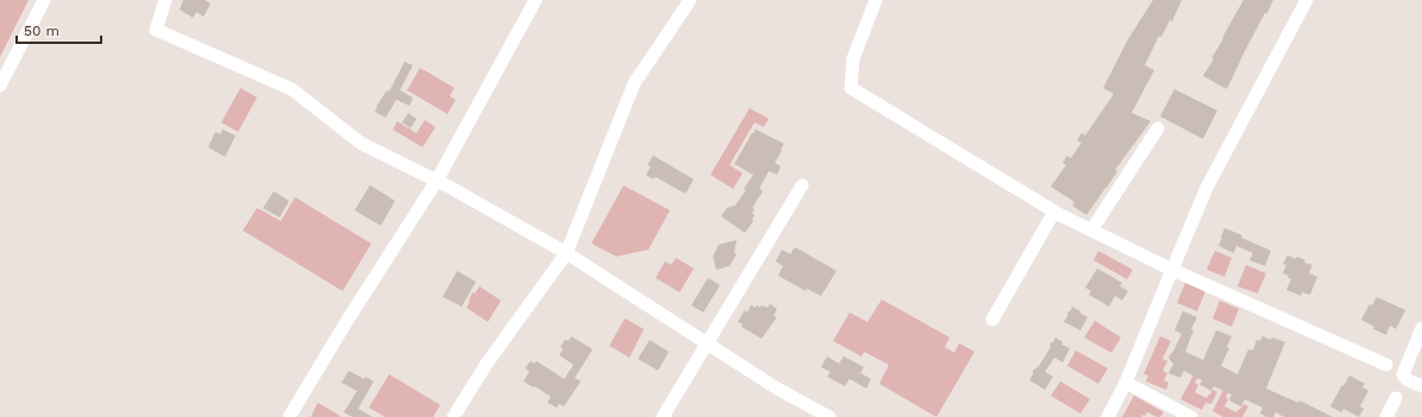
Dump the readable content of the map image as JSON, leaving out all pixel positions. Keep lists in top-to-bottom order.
{
  "scale_bar": "50 m"
}
